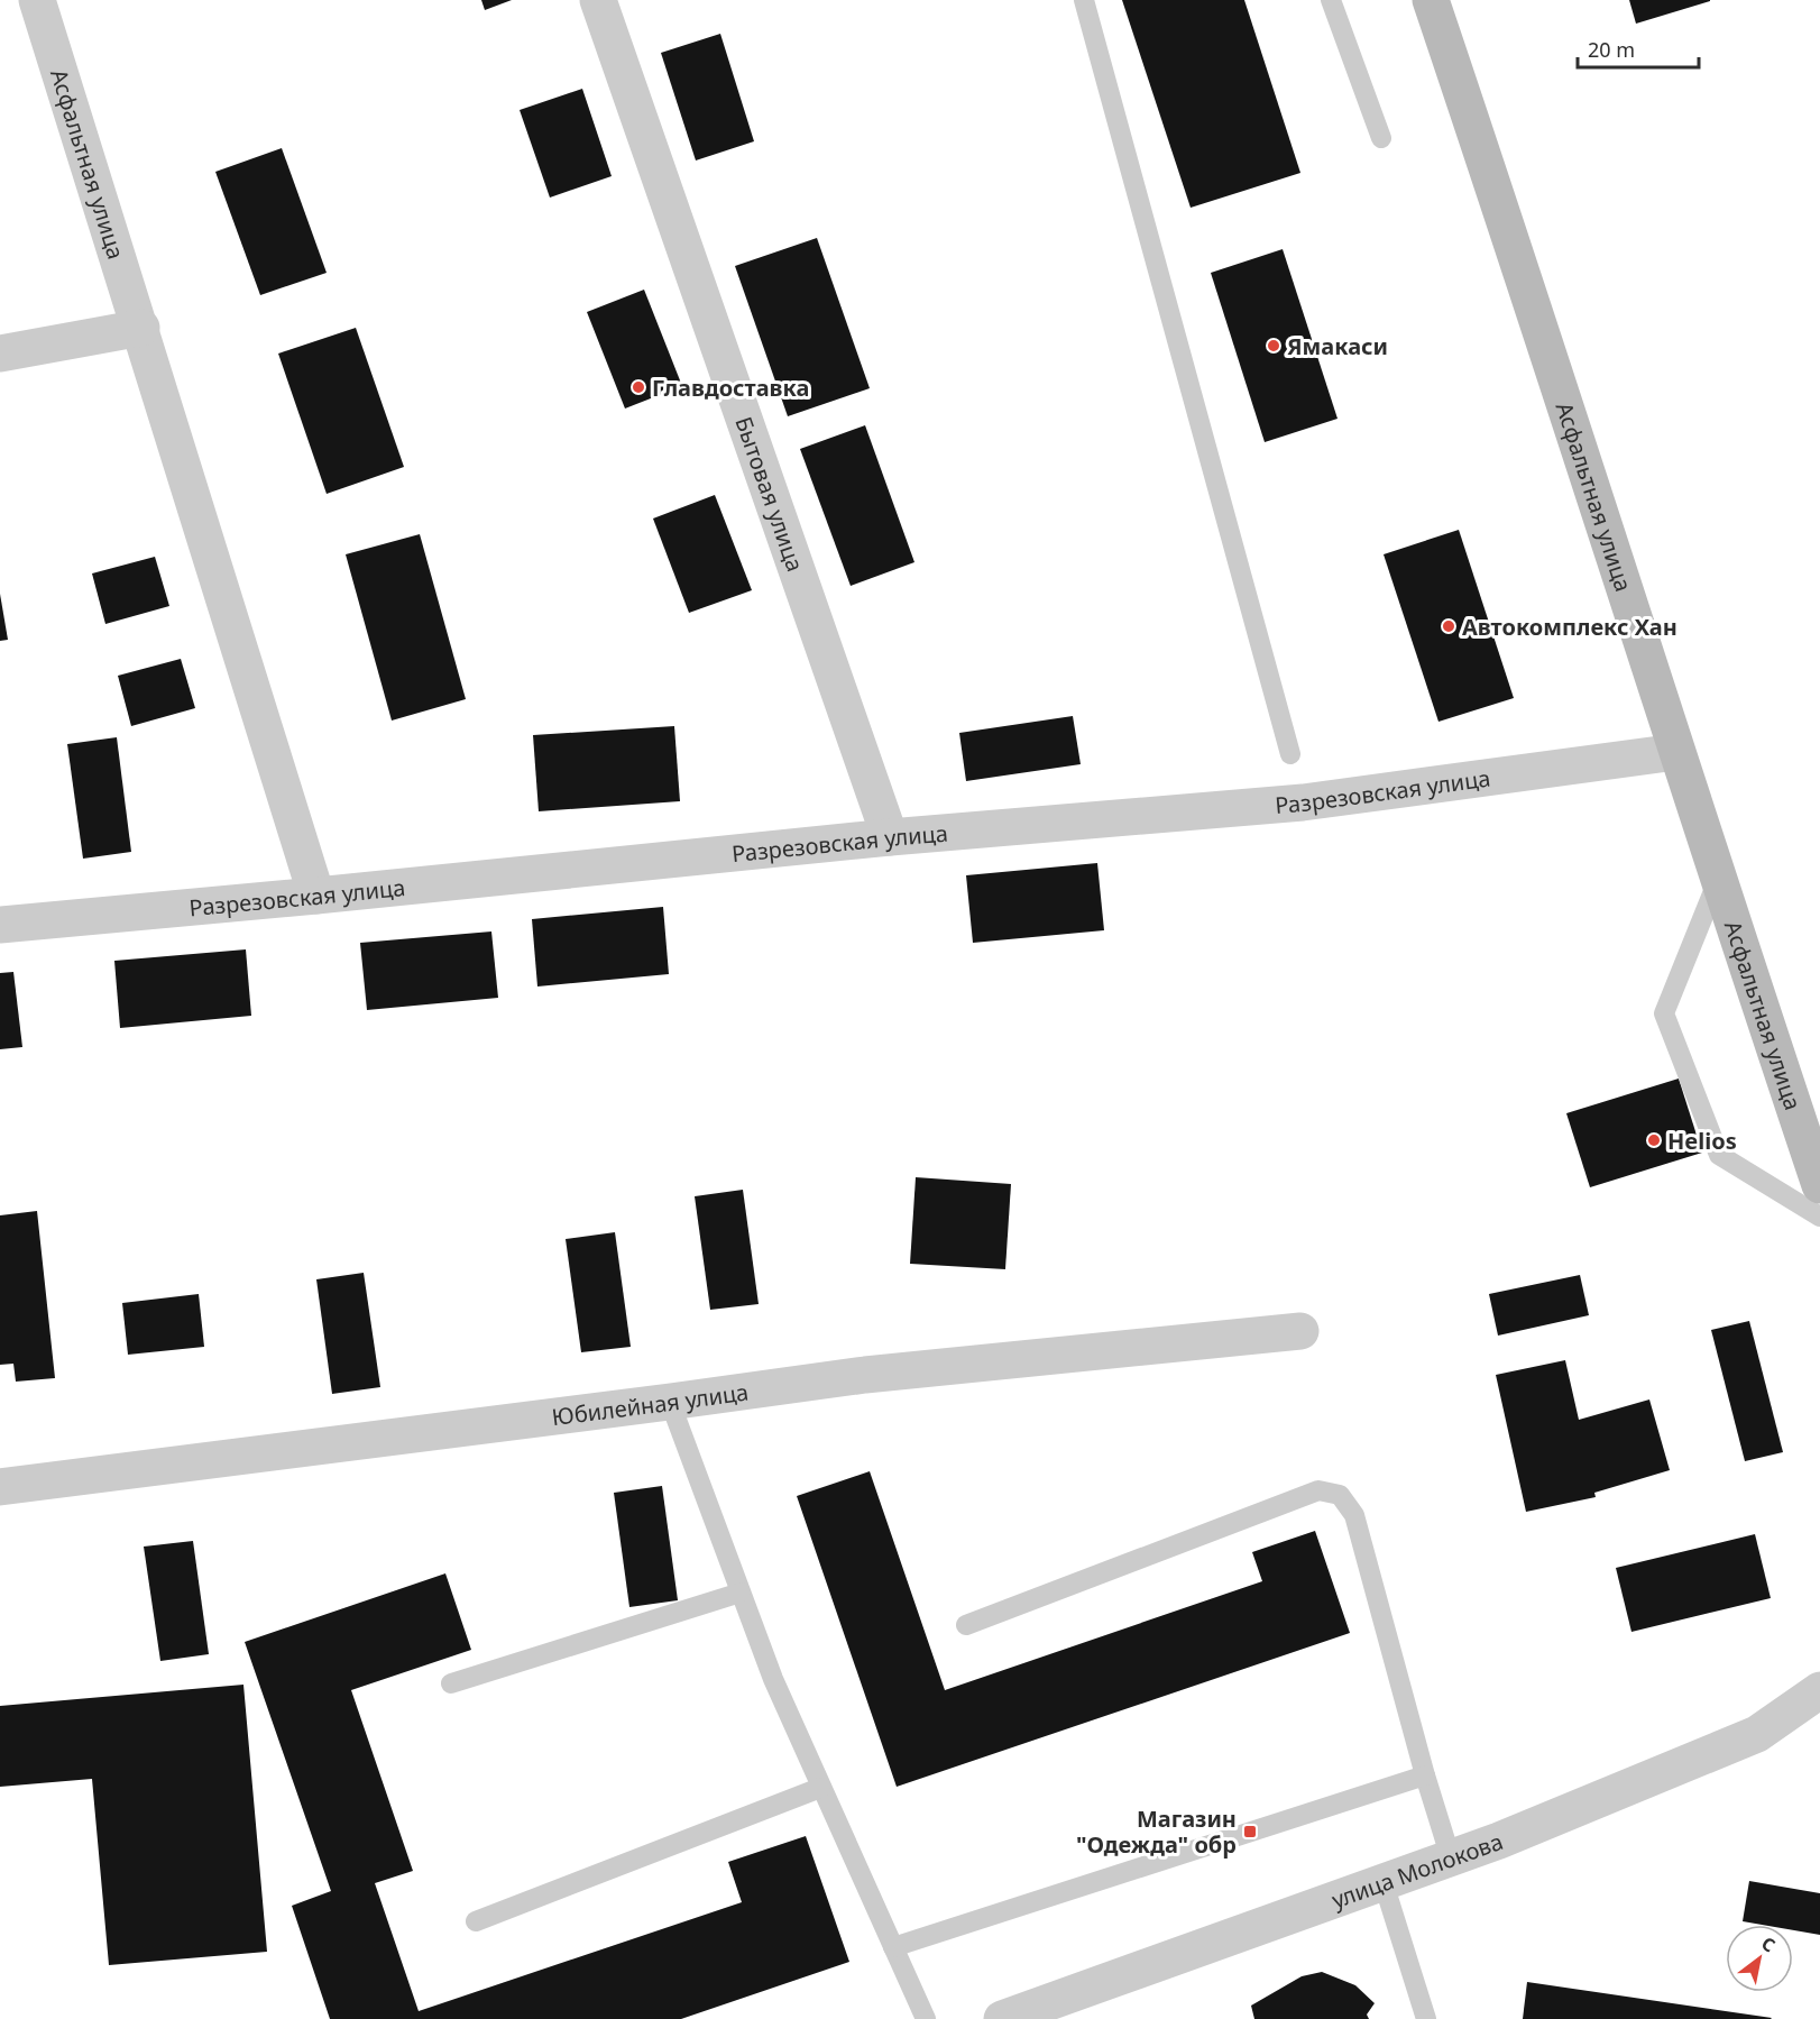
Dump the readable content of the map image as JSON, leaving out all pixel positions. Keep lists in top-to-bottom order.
{
  "streets": {
    "main road": ["Асфальтная улица"],
    "street": [
      "Бытовая улица",
      "Разрезовская улица",
      "Юбилейная улица",
      "улица Молокова"
    ]
  },
  "crossings": [
    ["Асфальтная улица", "Разрезовская улица"],
    ["Бытовая улица", "Разрезовская улица"]
  ],
  "places": {
    "other": [
      "Ямакаси",
      "Главдоставка",
      "Автокомплекс Хан",
      "Helios"
    ],
    "transit": ["Магазин \"Одежда\" обр"]
  },
  "scale_bar": "20 m",
  "north": "top right"
}
